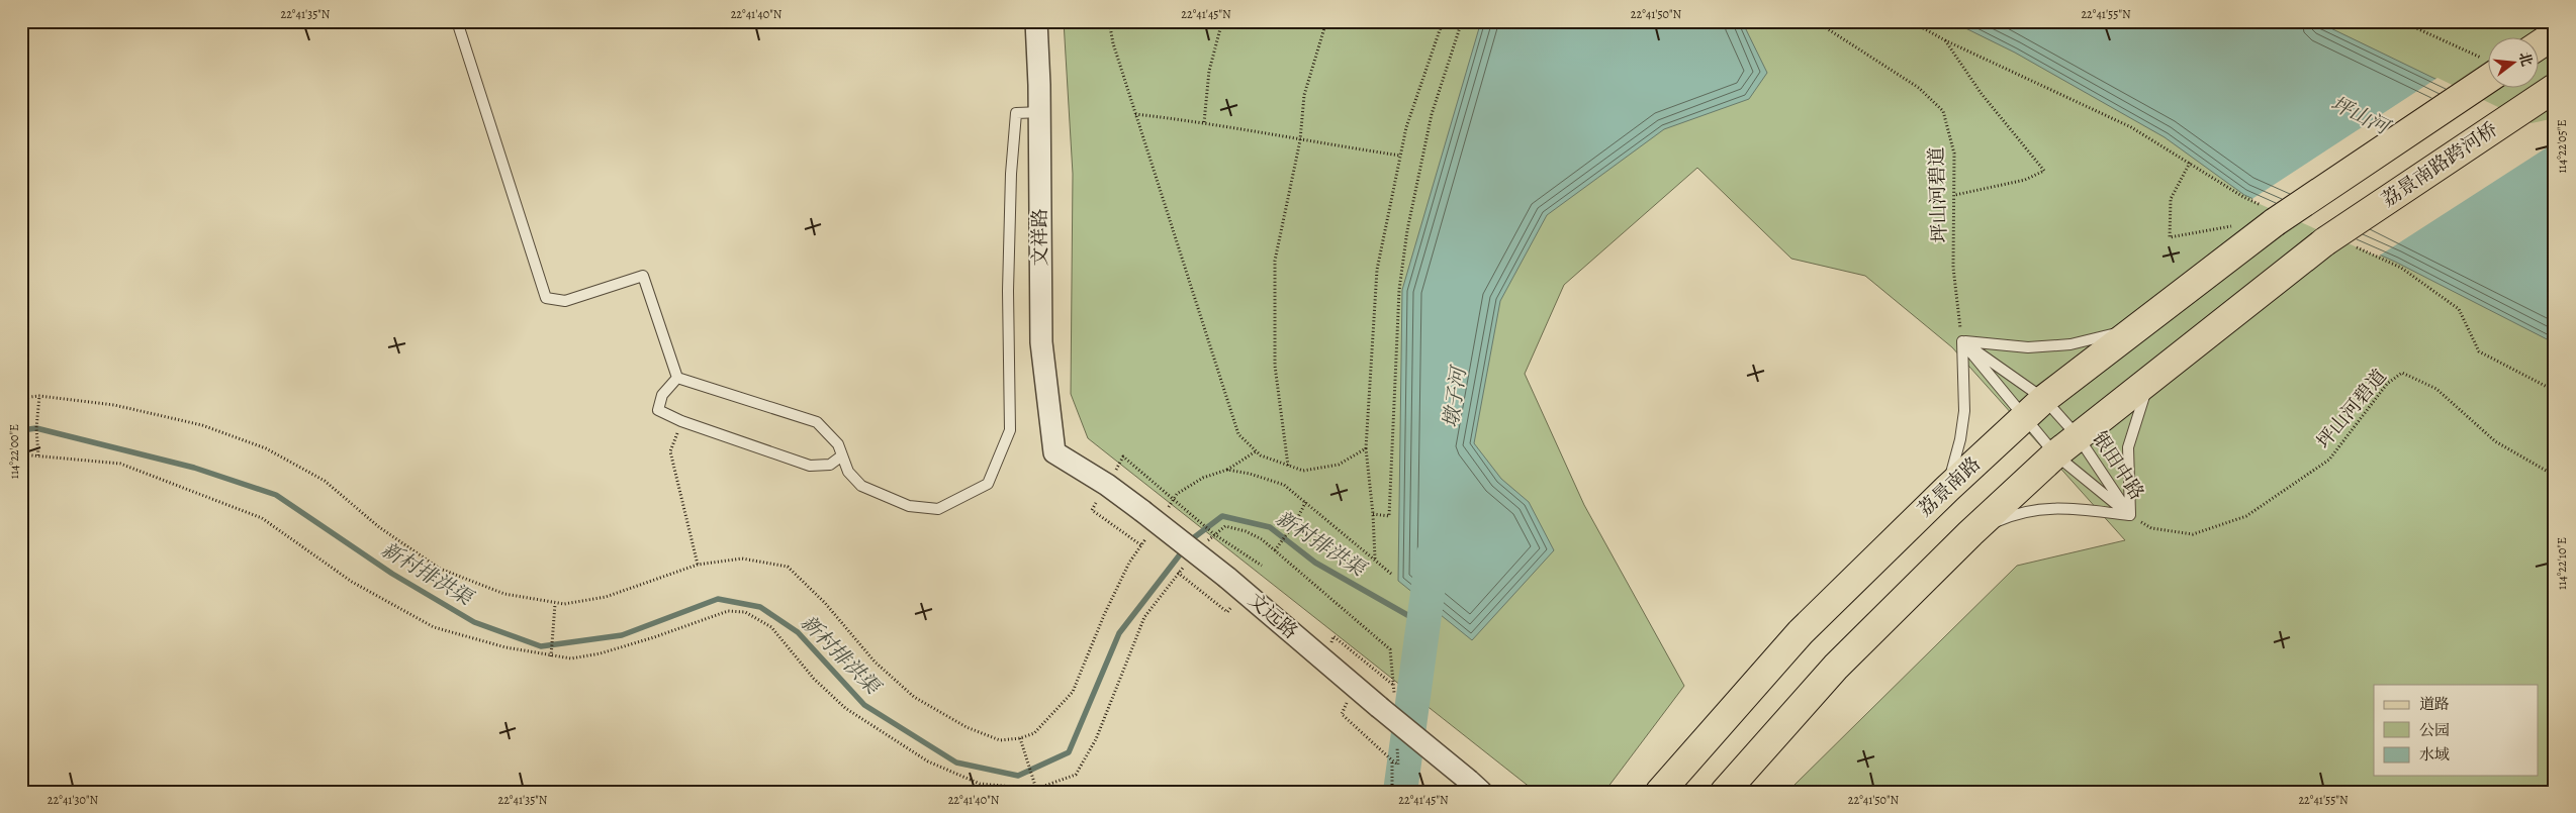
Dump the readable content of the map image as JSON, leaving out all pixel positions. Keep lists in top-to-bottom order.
{
  "streets": {
    "main road": ["荔景南路跨河桥", "荔景南路"],
    "street": ["文祥路", "文远路"],
    "lane": ["银田中路"],
    "path": ["坪山河碧道"]
  },
  "crossings": [
    ["坪山河碧道", "银田中路"],
    ["文祥路", "文远路"],
    ["银田中路", "荔景南路"]
  ],
  "water": ["坪山河", "墩子河", "新村排洪渠"],
  "legend": ["道路", "公园", "水域"],
  "north": "right",
  "coordinates": [
    "22°41'35\"N",
    "22°41'40\"N",
    "22°41'45\"N",
    "22°41'50\"N",
    "22°41'55\"N",
    "114°22'05\"E",
    "114°22'00\"E",
    "114°22'10\"E",
    "22°41'30\"N"
  ]
}
